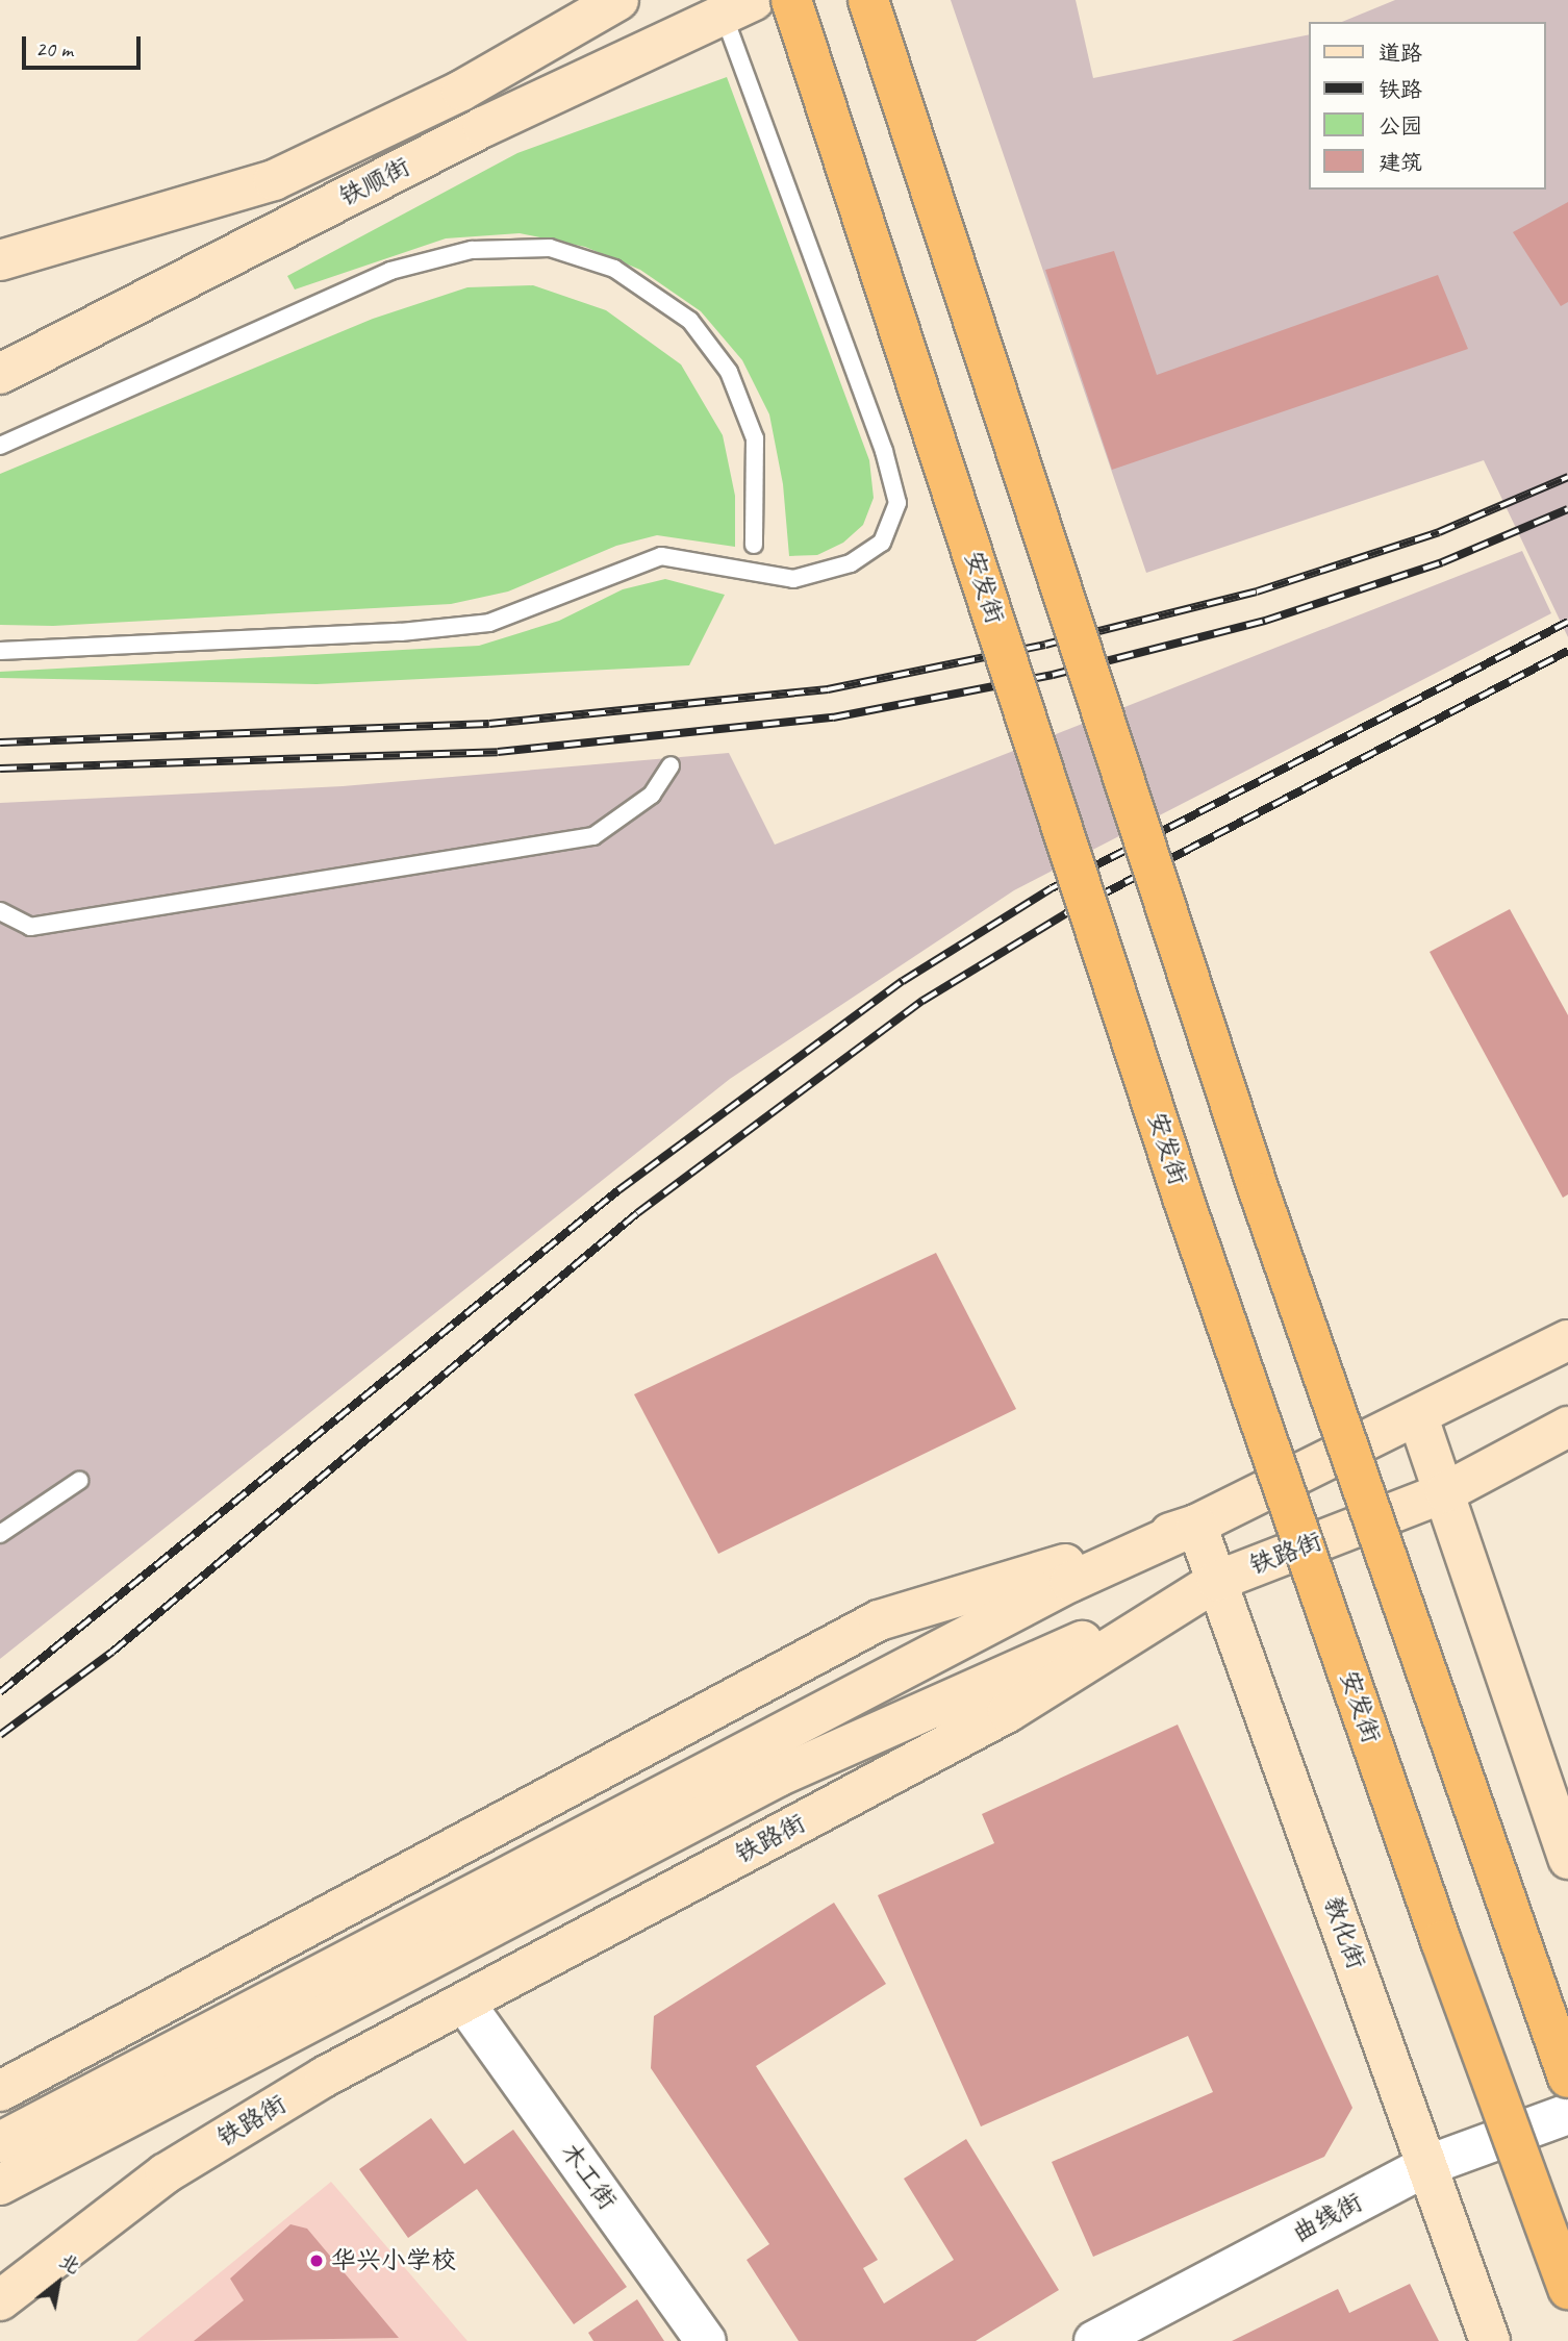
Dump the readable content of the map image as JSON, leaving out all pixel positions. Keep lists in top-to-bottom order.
{
  "streets": {
    "highway": ["安发街"],
    "main road": ["铁顺街", "铁路街", "教化街"],
    "street": ["木工街", "曲线街"]
  },
  "crossings": [
    ["铁路街", "教化街"],
    ["教化街", "曲线街"]
  ],
  "places": ["华兴小学校"],
  "legend": [
    "道路",
    "铁路",
    "公园",
    "建筑"
  ],
  "scale_bar": "20 m",
  "north": "top right"
}
